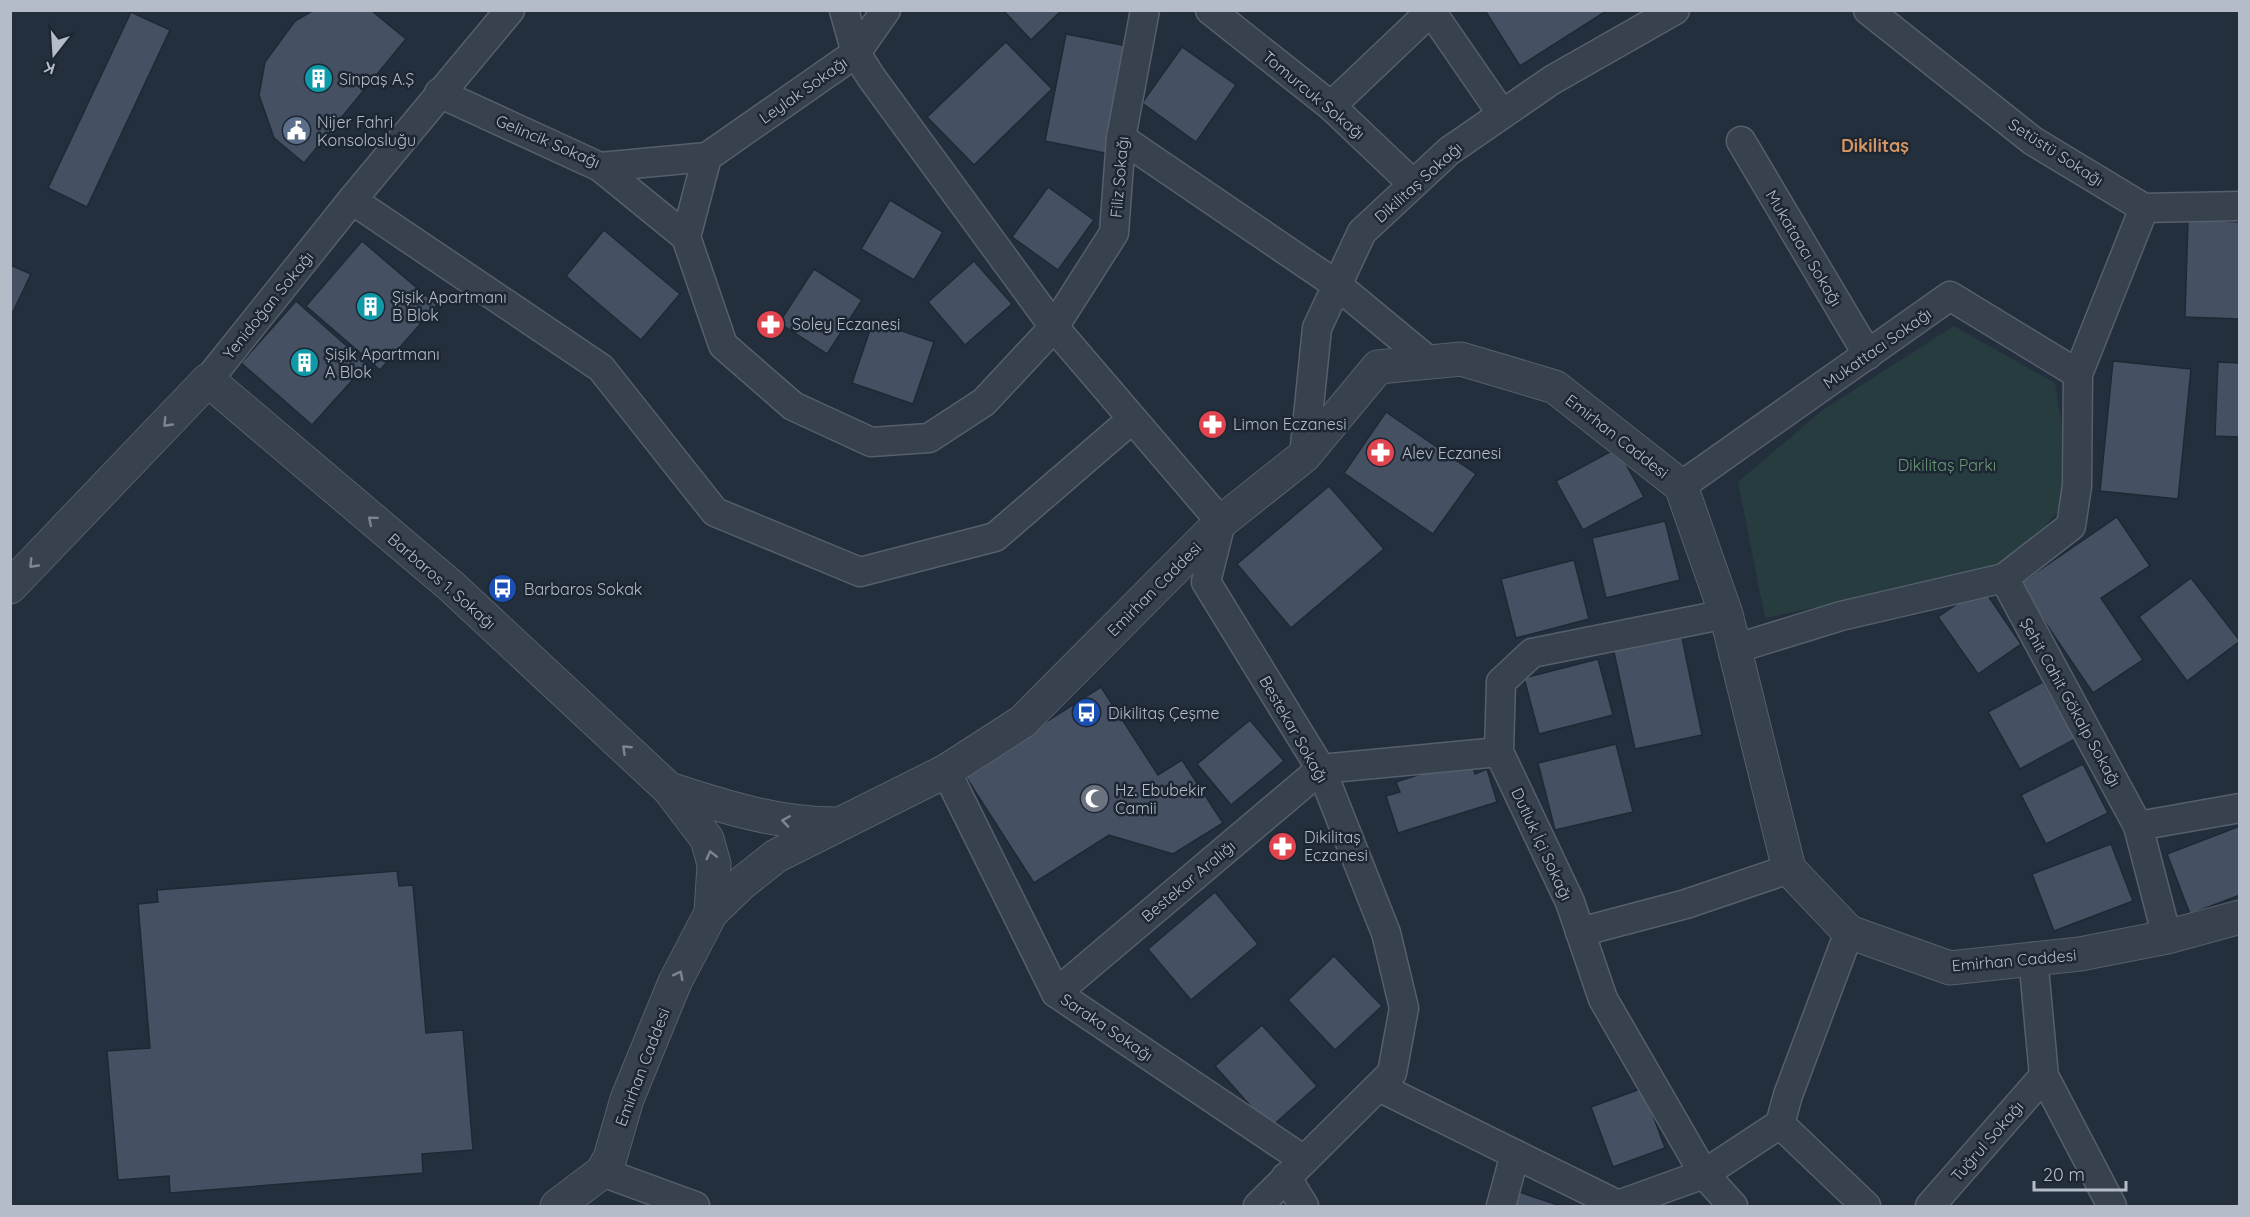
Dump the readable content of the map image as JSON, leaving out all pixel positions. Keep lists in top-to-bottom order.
{
  "streets": {
    "street": [
      "Leylak Sokağı",
      "Tomurcuk Sokağı",
      "Gelincik Sokağı",
      "Setüstü Sokağı",
      "Filiz Sokağı",
      "Dikilitaş Sokağı",
      "Mukataacı Sokağı",
      "Yenidoğan Sokağı",
      "Mukattacı Sokağı",
      "Emirhan Caddesi",
      "Barbaros 1. Sokağı",
      "Şehit Cahit Gökalp Sokağı",
      "Bestekar Sokağı",
      "Dutluk İçi Sokağı",
      "Bestekar Aralığı",
      "Saraka Sokağı",
      "Tuğrul Sokağı"
    ]
  },
  "crossings": [
    ["Leylak Sokağı", "Gelincik Sokağı"],
    ["Tomurcuk Sokağı", "Dikilitaş Sokağı"],
    ["Gelincik Sokağı", "Yenidoğan Sokağı"],
    ["Dikilitaş Sokağı", "Emirhan Caddesi"],
    ["Mukataacı Sokağı", "Mukattacı Sokağı"],
    ["Yenidoğan Sokağı", "Barbaros 1. Sokağı"],
    ["Mukattacı Sokağı", "Emirhan Caddesi"],
    ["Emirhan Caddesi", "Barbaros 1. Sokağı"],
    ["Emirhan Caddesi", "Şehit Cahit Gökalp Sokağı"],
    ["Emirhan Caddesi", "Bestekar Sokağı"],
    ["Emirhan Caddesi", "Dutluk İçi Sokağı"],
    ["Emirhan Caddesi", "Saraka Sokağı"],
    ["Bestekar Sokağı", "Bestekar Aralığı"],
    ["Bestekar Sokağı", "Saraka Sokağı"],
    ["Bestekar Aralığı", "Saraka Sokağı"]
  ],
  "one_way": ["Yenidoğan Sokağı", "Barbaros 1. Sokağı"],
  "districts": ["Dikilitaş"],
  "parks": ["Dikilitaş Parkı"],
  "places": {
    "building": ["Sinpaş A.Ş", "Şişik Apartmanı B Blok", "Şişik Apartmanı A Blok"],
    "public building": ["Nijer Fahri Konsolosluğu"],
    "pharmacy": [
      "Soley Eczanesi",
      "Limon Eczanesi",
      "Alev Eczanesi",
      "Dikilitaş Eczanesi"
    ],
    "bus stop": ["Barbaros Sokak", "Dikilitaş Çeşme"],
    "mosque": ["Hz. Ebubekir Camii"]
  },
  "scale_bar": "20 m",
  "north": "bottom"
}
